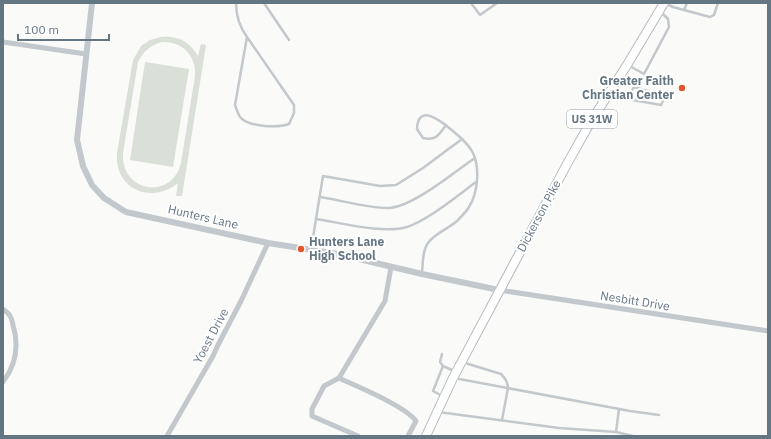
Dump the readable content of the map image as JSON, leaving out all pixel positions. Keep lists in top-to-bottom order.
{
  "streets": {
    "main road": ["US 31W", "Dickerson Pike"],
    "street": ["Hunters Lane", "Nesbitt Drive", "Yoest Drive"]
  },
  "crossings": [
    ["Dickerson Pike", "Hunters Lane"],
    ["Dickerson Pike", "Nesbitt Drive"],
    ["Hunters Lane", "Nesbitt Drive"],
    ["Hunters Lane", "Yoest Drive"]
  ],
  "places": ["Greater Faith Christian Center", "Hunters Lane High School"],
  "scale_bar": "100 m"
}
